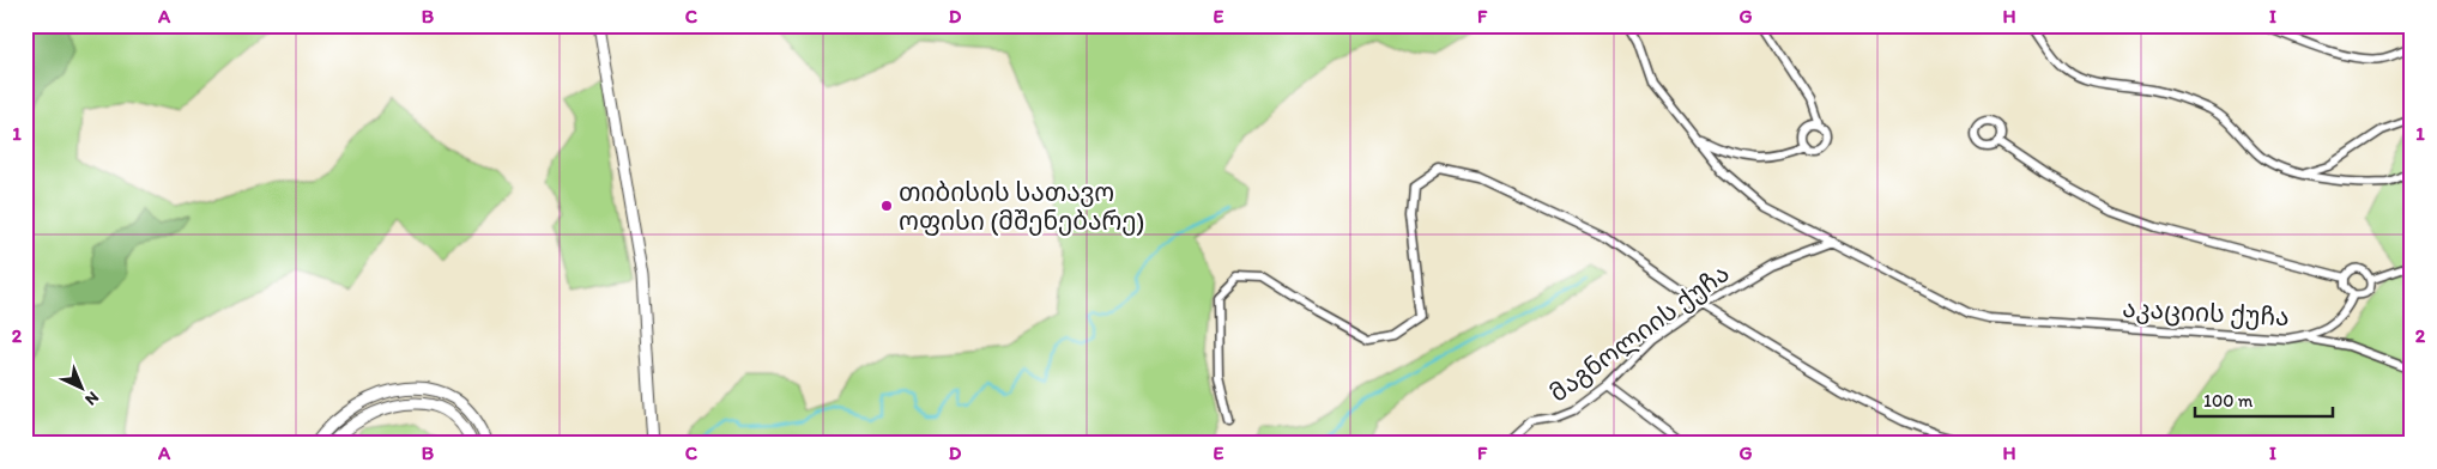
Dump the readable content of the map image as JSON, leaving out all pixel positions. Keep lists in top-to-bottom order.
{
  "streets": {
    "street": ["აკაციის ქუჩა", "მაგნოლიის ქუჩა"]
  },
  "crossings": [
    ["აკაციის ქუჩა", "მაგნოლიის ქუჩა"]
  ],
  "places": ["თიბისის სათავო ოფისი (მშენებარე)"],
  "scale_bar": "100 m",
  "north": "bottom right",
  "grid": {
    "columns": [
      "A",
      "B",
      "C",
      "D",
      "E",
      "F",
      "G",
      "H",
      "I"
    ],
    "rows": ["1", "2"]
  }
}
